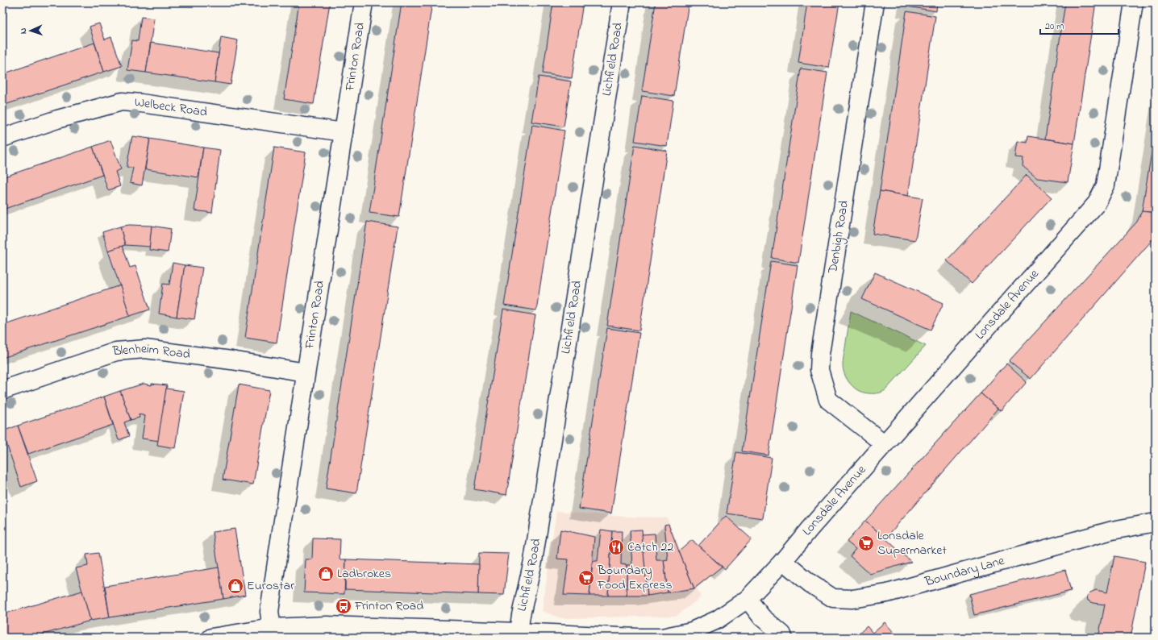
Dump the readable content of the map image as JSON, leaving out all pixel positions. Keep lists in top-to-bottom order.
{
  "streets": {
    "street": [
      "Frinton Road",
      "Lichfield Road",
      "Welbeck Road",
      "Denbigh Road",
      "Lonsdale Avenue",
      "Blenheim Road",
      "Boundary Lane"
    ]
  },
  "crossings": [
    ["Frinton Road", "Welbeck Road"],
    ["Frinton Road", "Lonsdale Avenue"],
    ["Frinton Road", "Blenheim Road"],
    ["Lichfield Road", "Lonsdale Avenue"],
    ["Denbigh Road", "Lonsdale Avenue"],
    ["Lonsdale Avenue", "Boundary Lane"]
  ],
  "places": {
    "supermarket": ["Lonsdale Supermarket", "Boundary Food Express"],
    "restaurant": ["Catch 22"],
    "shop": ["Ladbrokes", "Eurostar"],
    "bus stop": ["Frinton Road"]
  },
  "scale_bar": "20 m",
  "north": "left"
}
